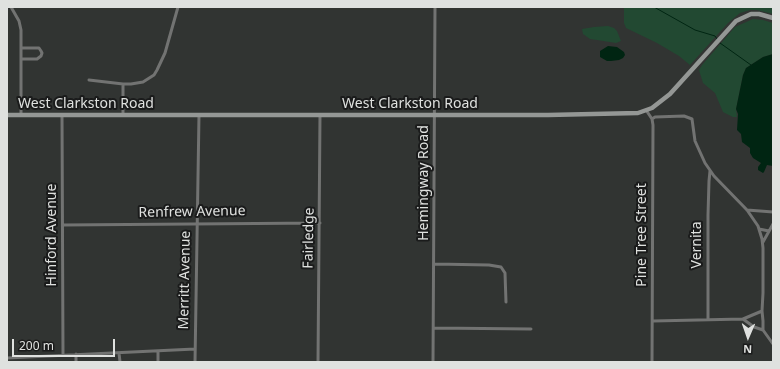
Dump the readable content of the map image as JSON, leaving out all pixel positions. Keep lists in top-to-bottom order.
{
  "streets": {
    "main road": ["West Clarkston Road"],
    "street": [
      "Hemingway Road",
      "Renfrew Avenue",
      "Hinford Avenue",
      "Pine Tree Street",
      "Fairledge",
      "Vernita",
      "Merritt Avenue"
    ]
  },
  "crossings": [
    ["West Clarkston Road", "Hemingway Road"],
    ["West Clarkston Road", "Hinford Avenue"],
    ["West Clarkston Road", "Fairledge"],
    ["West Clarkston Road", "Merritt Avenue"],
    ["Renfrew Avenue", "Hinford Avenue"],
    ["Renfrew Avenue", "Fairledge"],
    ["Renfrew Avenue", "Merritt Avenue"]
  ],
  "scale_bar": "200 m",
  "north": "bottom"
}
